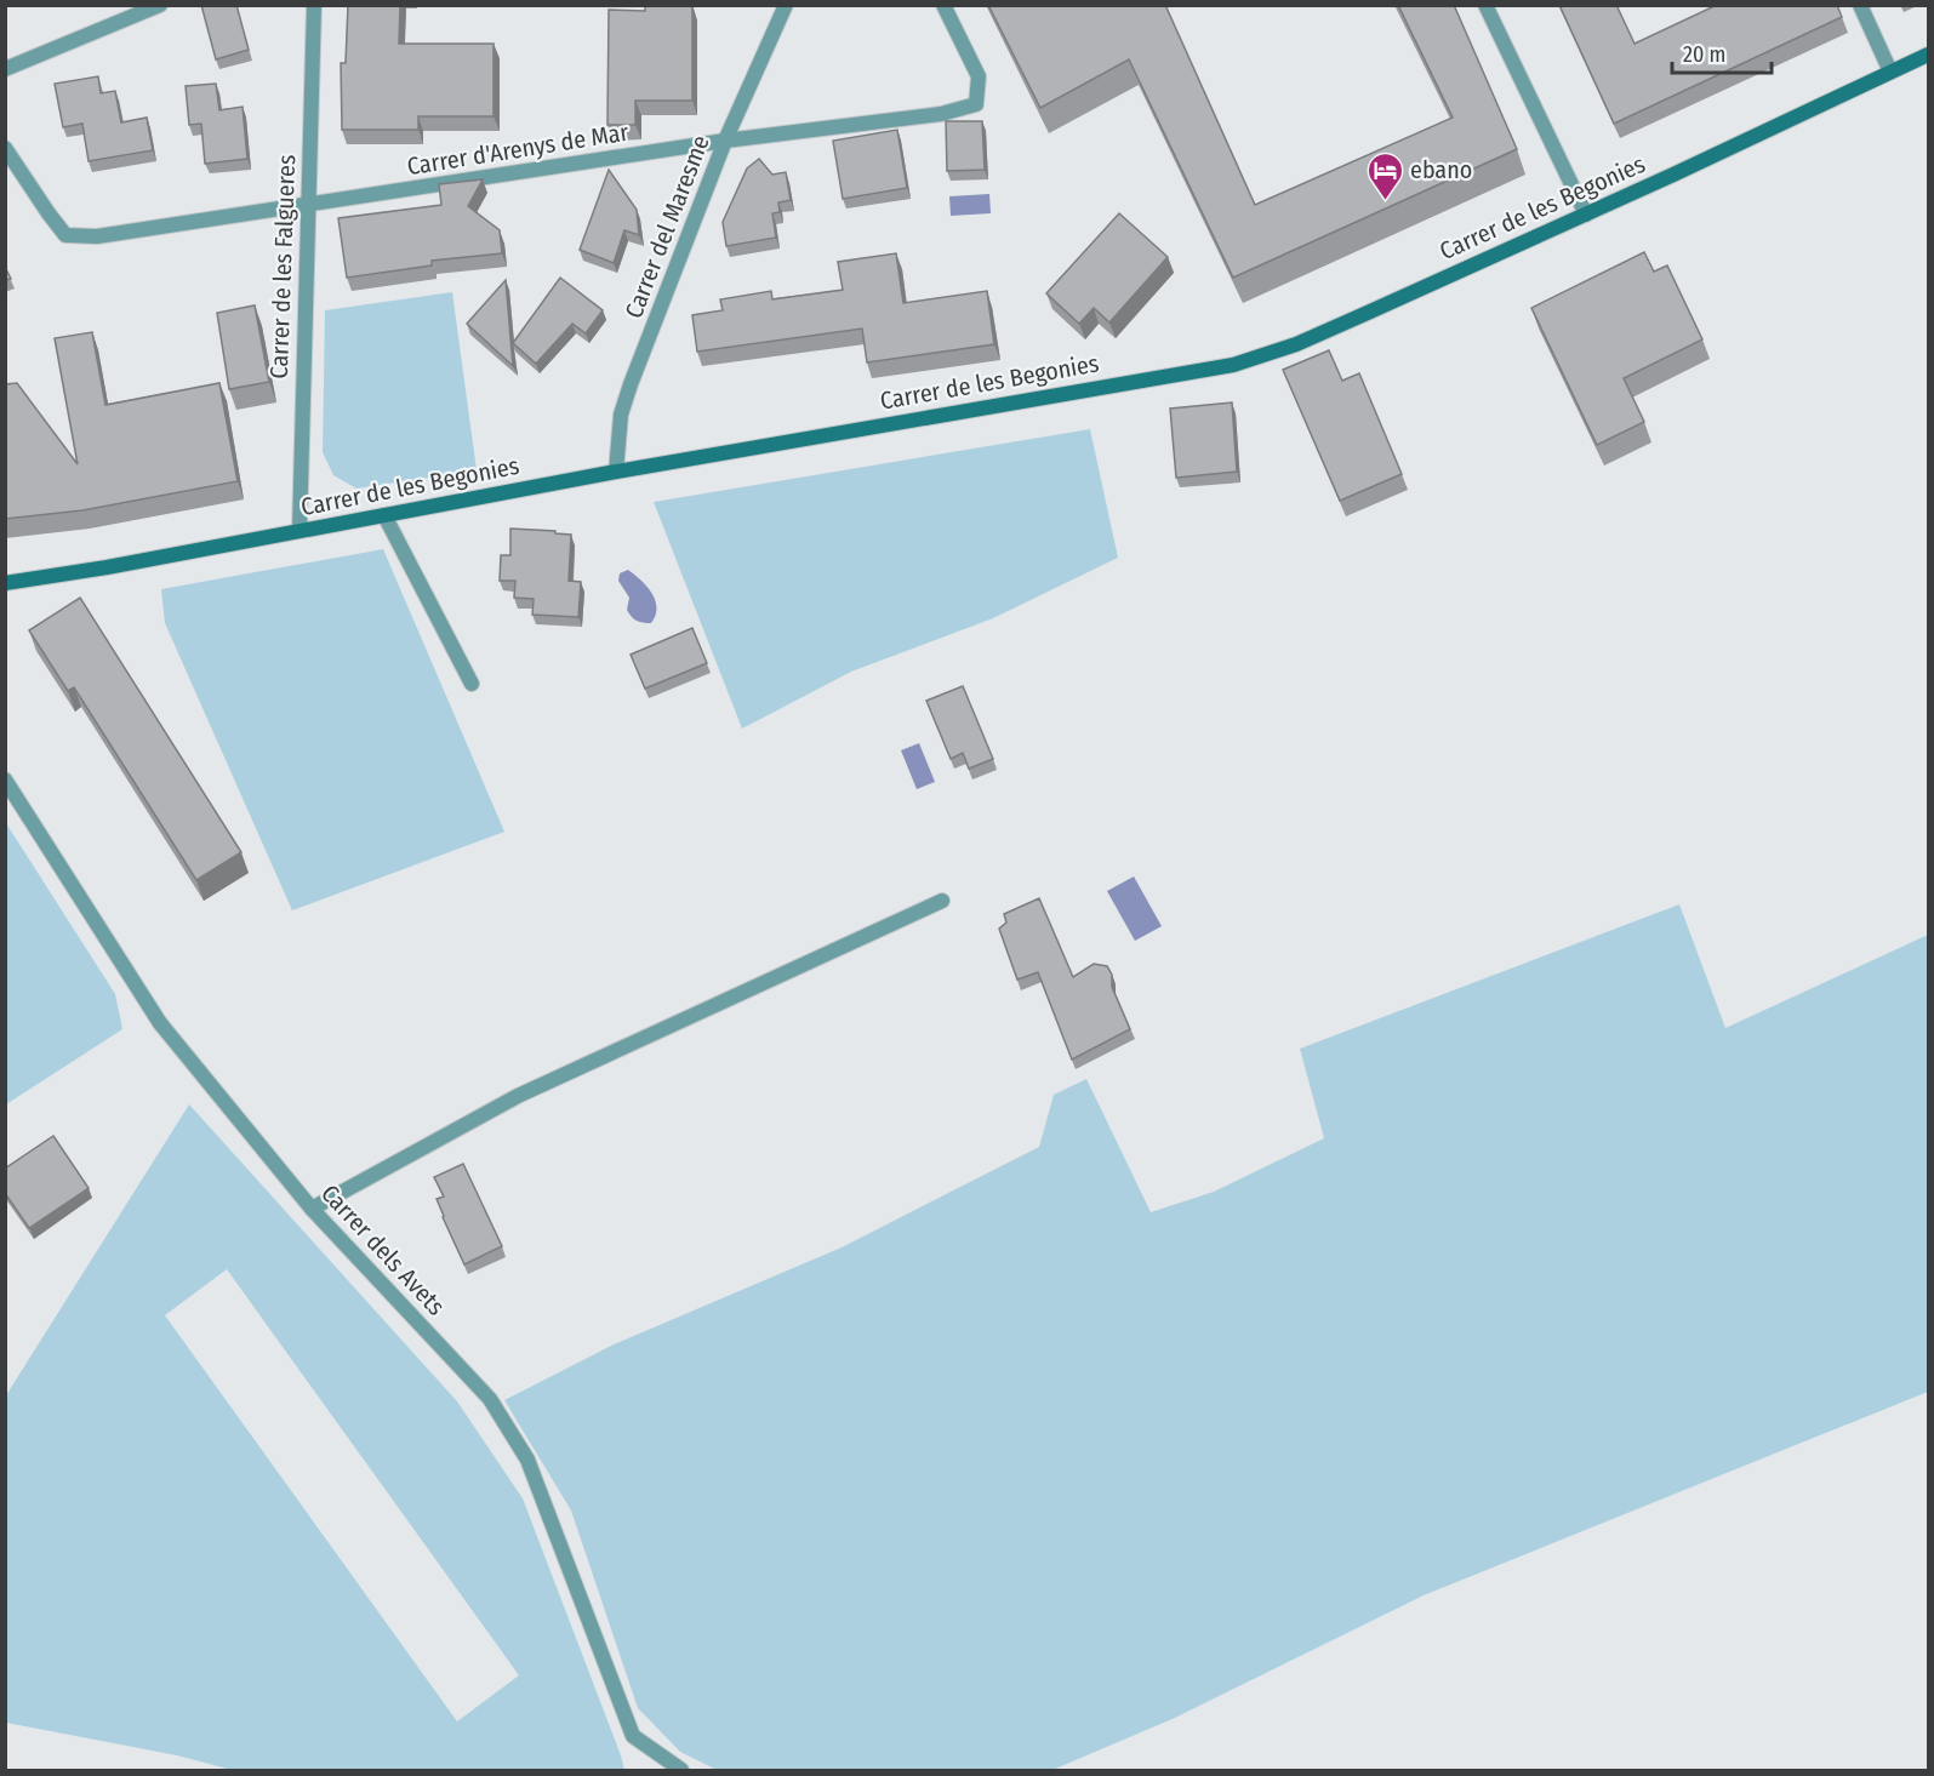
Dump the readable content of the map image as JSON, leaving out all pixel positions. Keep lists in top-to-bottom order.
{
  "streets": {
    "street": [
      "Carrer d'Arenys de Mar",
      "Carrer de les Begonies",
      "Carrer del Maresme",
      "Carrer de les Falgueres",
      "Carrer dels Avets"
    ]
  },
  "crossings": [
    ["Carrer d'Arenys de Mar", "Carrer del Maresme"],
    ["Carrer d'Arenys de Mar", "Carrer de les Falgueres"],
    ["Carrer de les Begonies", "Carrer del Maresme"],
    ["Carrer de les Begonies", "Carrer de les Falgueres"]
  ],
  "places": {
    "hotel": ["ebano"]
  },
  "scale_bar": "20 m"
}
